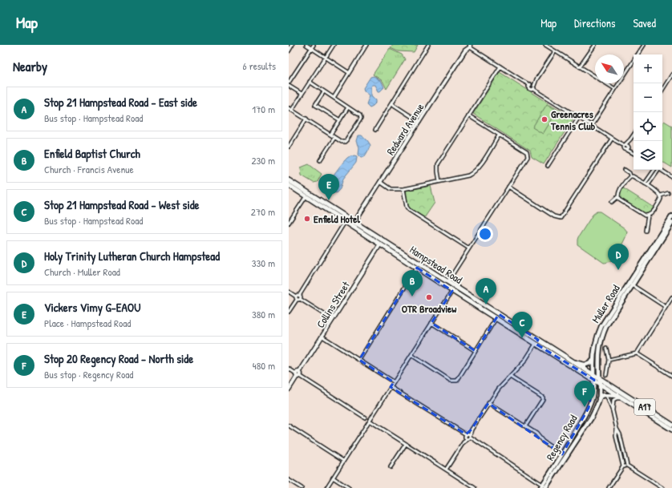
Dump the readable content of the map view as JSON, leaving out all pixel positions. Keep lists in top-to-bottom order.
{
  "streets": {
    "highway": ["Hampstead Road", "A17"],
    "main road": ["Muller Road", "Regency Road"],
    "street": ["Redward Avenue", "Collins Street"]
  },
  "crossings": [
    ["Redward Avenue", "Hampstead Road"],
    ["Hampstead Road", "Muller Road"],
    ["Hampstead Road", "Collins Street"],
    ["Hampstead Road", "Regency Road"],
    ["Muller Road", "Regency Road"]
  ],
  "places": ["Greenacres Tennis Club", "Enfield Hotel", "OTR Broadview"],
  "north": "top left",
  "page": {
    "header": "Map",
    "nav": ["Map", "Directions", "Saved"],
    "heading": ["Nearby", "6 results"],
    "map_buttons": ["+", "−"],
    "list": [
      {
        "mark": "A",
        "name": "Stop 21 Hampstead Road - East side",
        "note": "Bus stop · Hampstead Road",
        "value": "170 m"
      },
      {
        "mark": "B",
        "name": "Enfield Baptist Church",
        "note": "Church · Francis Avenue",
        "value": "230 m"
      },
      {
        "mark": "C",
        "name": "Stop 21 Hampstead Road - West side",
        "note": "Bus stop · Hampstead Road",
        "value": "270 m"
      },
      {
        "mark": "D",
        "name": "Holy Trinity Lutheran Church Hampstead",
        "note": "Church · Muller Road",
        "value": "330 m"
      },
      {
        "mark": "E",
        "name": "Vickers Vimy G-EAOU",
        "note": "Place · Hampstead Road",
        "value": "380 m"
      },
      {
        "mark": "F",
        "name": "Stop 20 Regency Road - North side",
        "note": "Bus stop · Regency Road",
        "value": "480 m"
      }
    ],
    "pins": [
      "E",
      "D",
      "B",
      "A",
      "C",
      "F"
    ]
  }
}
